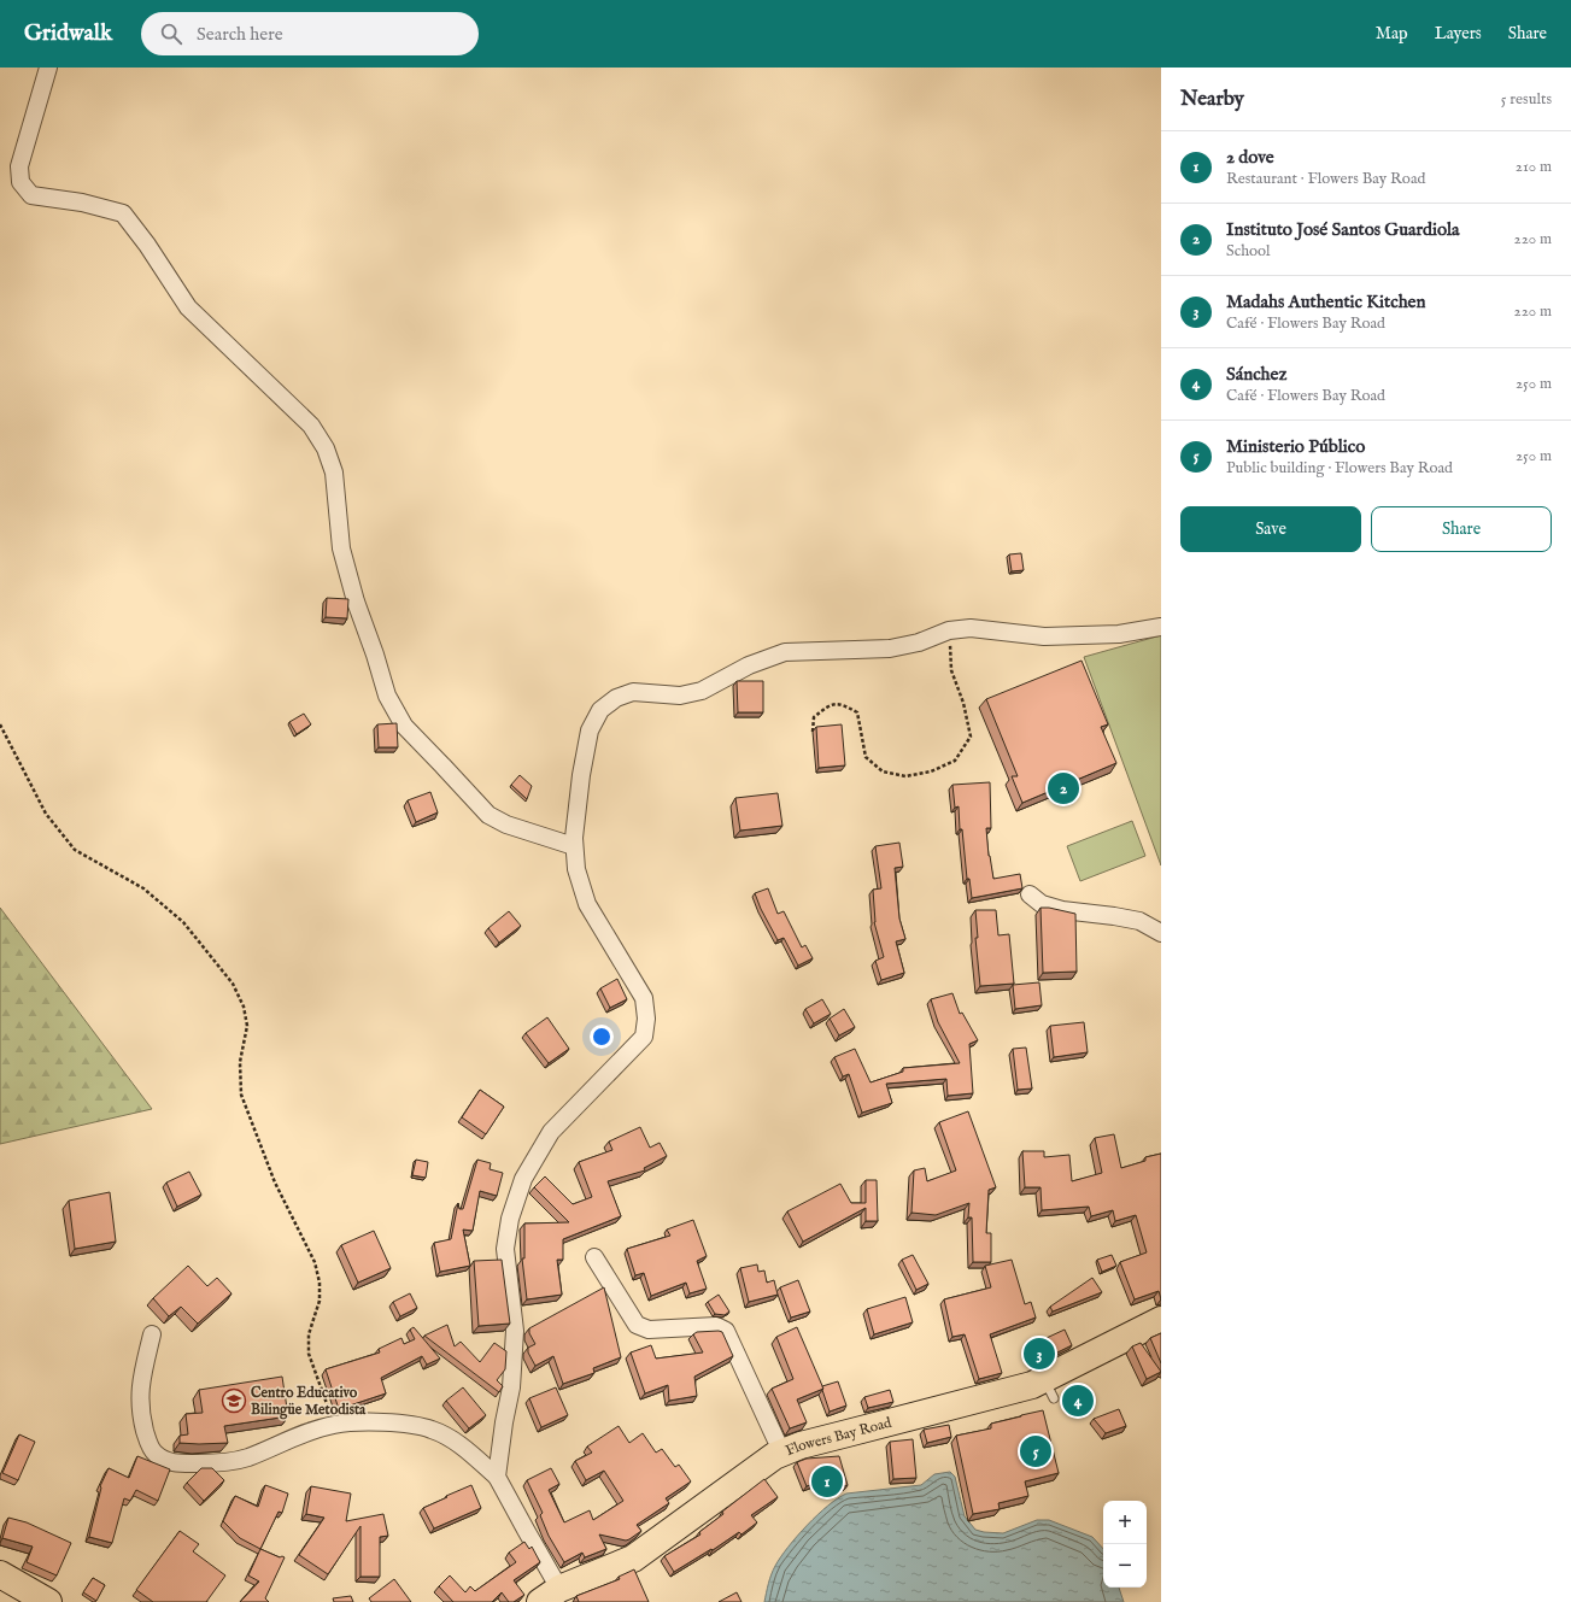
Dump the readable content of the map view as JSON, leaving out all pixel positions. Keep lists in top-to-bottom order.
{
  "streets": {
    "main road": ["Flowers Bay Road"]
  },
  "places": {
    "school or university": ["Centro Educativo Bilingüe Metodista"]
  },
  "page": {
    "header": "Gridwalk",
    "search": "Search here",
    "nav": ["Map", "Layers", "Share"],
    "heading": ["Nearby", "5 results"],
    "list": [
      {
        "mark": "1",
        "name": "2 dove",
        "note": "Restaurant · Flowers Bay Road",
        "value": "210 m"
      },
      {
        "mark": "2",
        "name": "Instituto José Santos Guardiola",
        "note": "School",
        "value": "220 m"
      },
      {
        "mark": "3",
        "name": "Madahs Authentic Kitchen",
        "note": "Café · Flowers Bay Road",
        "value": "220 m"
      },
      {
        "mark": "4",
        "name": "Sánchez",
        "note": "Café · Flowers Bay Road",
        "value": "250 m"
      },
      {
        "mark": "5",
        "name": "Ministerio Público",
        "note": "Public building · Flowers Bay Road",
        "value": "250 m"
      }
    ],
    "buttons": ["Save", "Share"],
    "pins": [
      "2",
      "3",
      "4",
      "5",
      "1"
    ],
    "map_buttons": ["+", "−"]
  }
}
